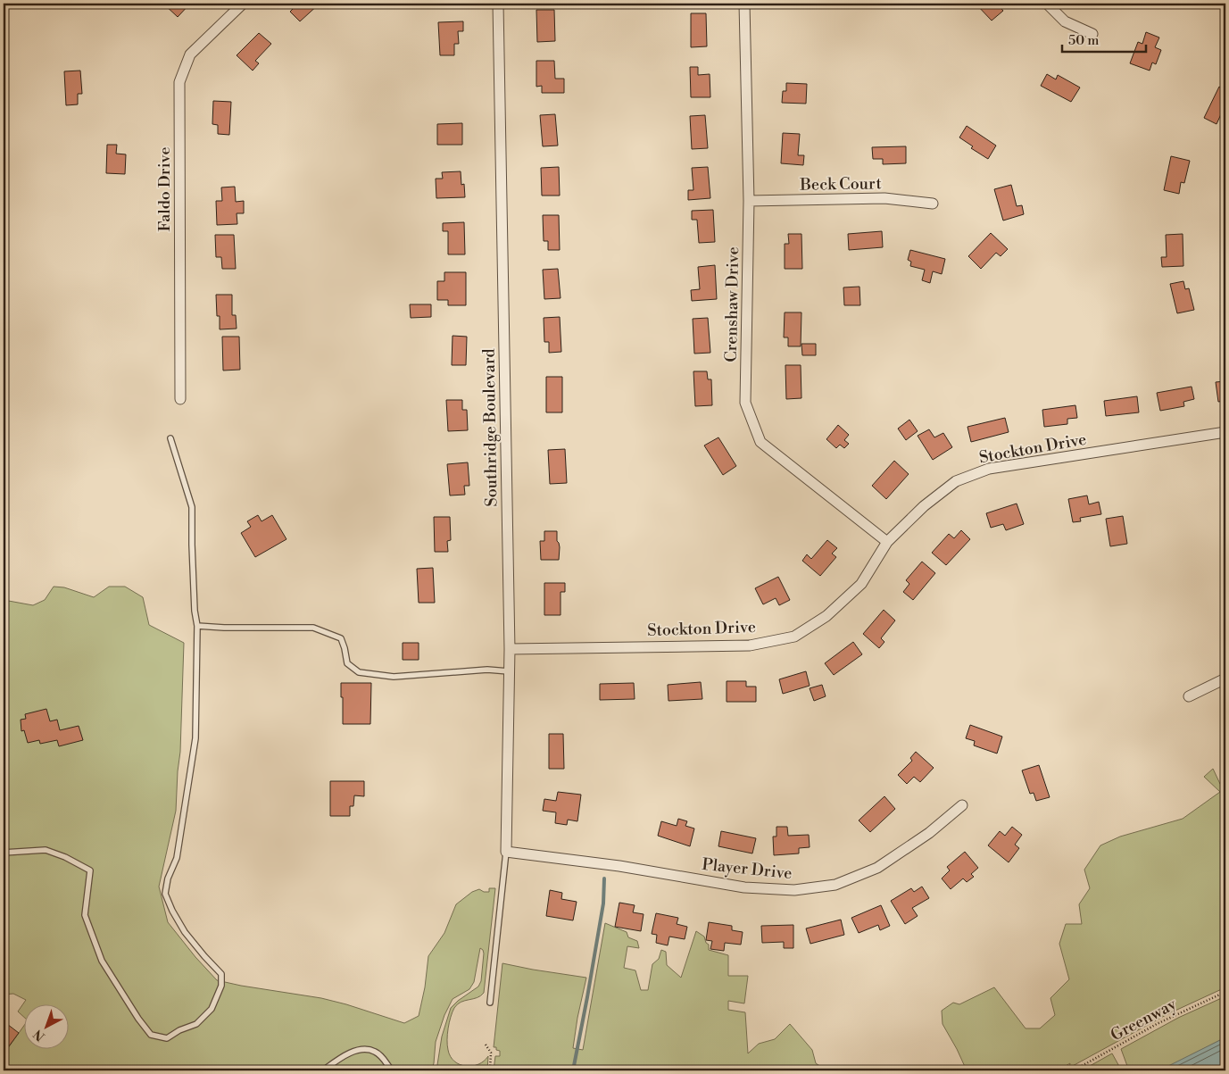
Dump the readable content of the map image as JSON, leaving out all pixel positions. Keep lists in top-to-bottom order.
{
  "streets": {
    "street": [
      "Beck Court",
      "Faldo Drive",
      "Crenshaw Drive",
      "Southridge Boulevard",
      "Stockton Drive",
      "Player Drive"
    ],
    "path": ["Greenway"]
  },
  "crossings": [
    ["Beck Court", "Crenshaw Drive"],
    ["Crenshaw Drive", "Stockton Drive"],
    ["Southridge Boulevard", "Stockton Drive"],
    ["Southridge Boulevard", "Player Drive"]
  ],
  "scale_bar": "50 m",
  "north": "bottom left"
}
